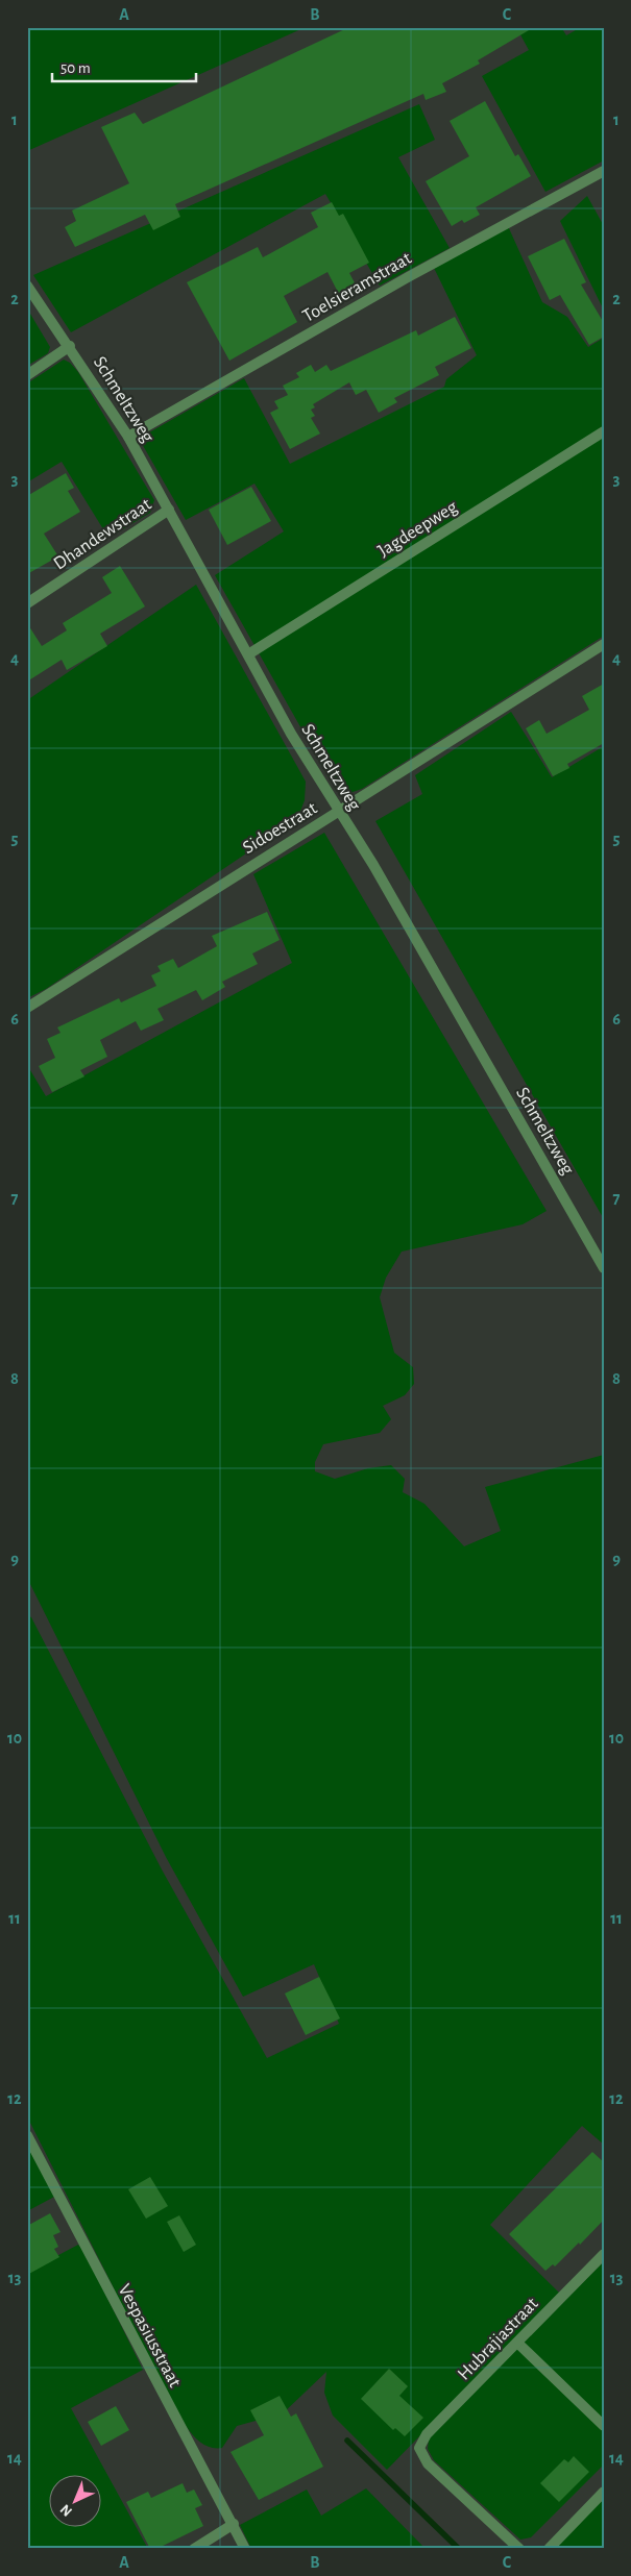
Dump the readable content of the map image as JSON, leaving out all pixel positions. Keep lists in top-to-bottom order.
{
  "streets": {
    "street": [
      "Toelsieramstraat",
      "Schmeltzweg",
      "Jagdeepweg",
      "Dhandewstraat",
      "Sidoestraat",
      "Vespasiusstraat",
      "Hubrajiastraat"
    ]
  },
  "crossings": [
    ["Toelsieramstraat", "Schmeltzweg"],
    ["Schmeltzweg", "Jagdeepweg"],
    ["Schmeltzweg", "Dhandewstraat"],
    ["Schmeltzweg", "Sidoestraat"]
  ],
  "scale_bar": "50 m",
  "north": "bottom left",
  "grid": {
    "columns": ["A", "B", "C"],
    "rows": [
      "1",
      "2",
      "3",
      "4",
      "5",
      "6",
      "7",
      "8",
      "9",
      "10",
      "11",
      "12",
      "13",
      "14"
    ]
  }
}
